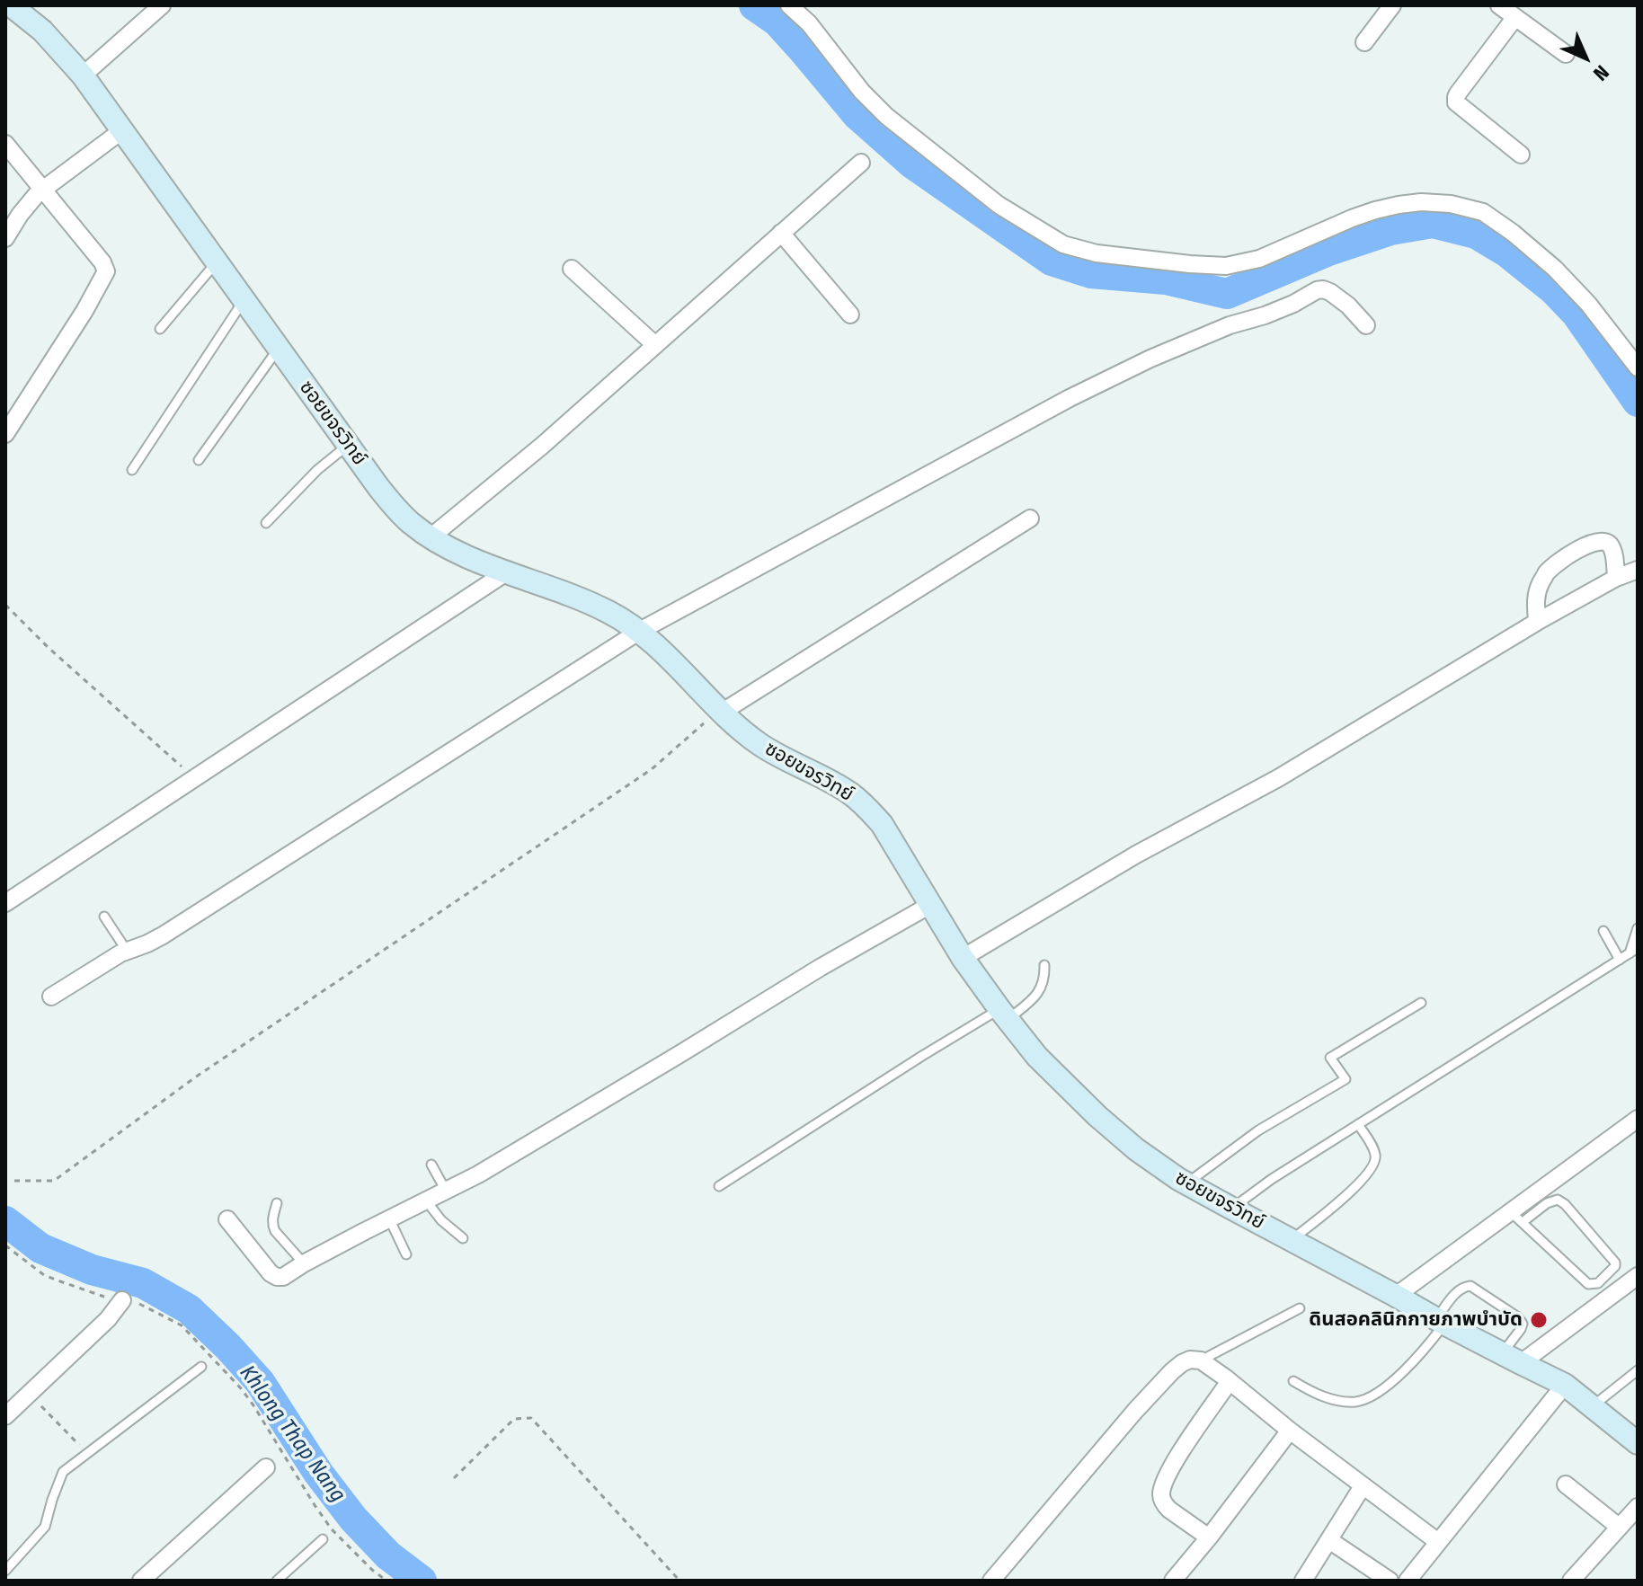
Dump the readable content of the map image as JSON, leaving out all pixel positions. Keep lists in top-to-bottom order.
{
  "streets": {
    "street": ["ซอยขจรวิทย์"]
  },
  "water": ["Khlong Thap Nang"],
  "places": ["ดินสอคลินิกกายภาพบำบัด"],
  "north": "bottom right"
}
